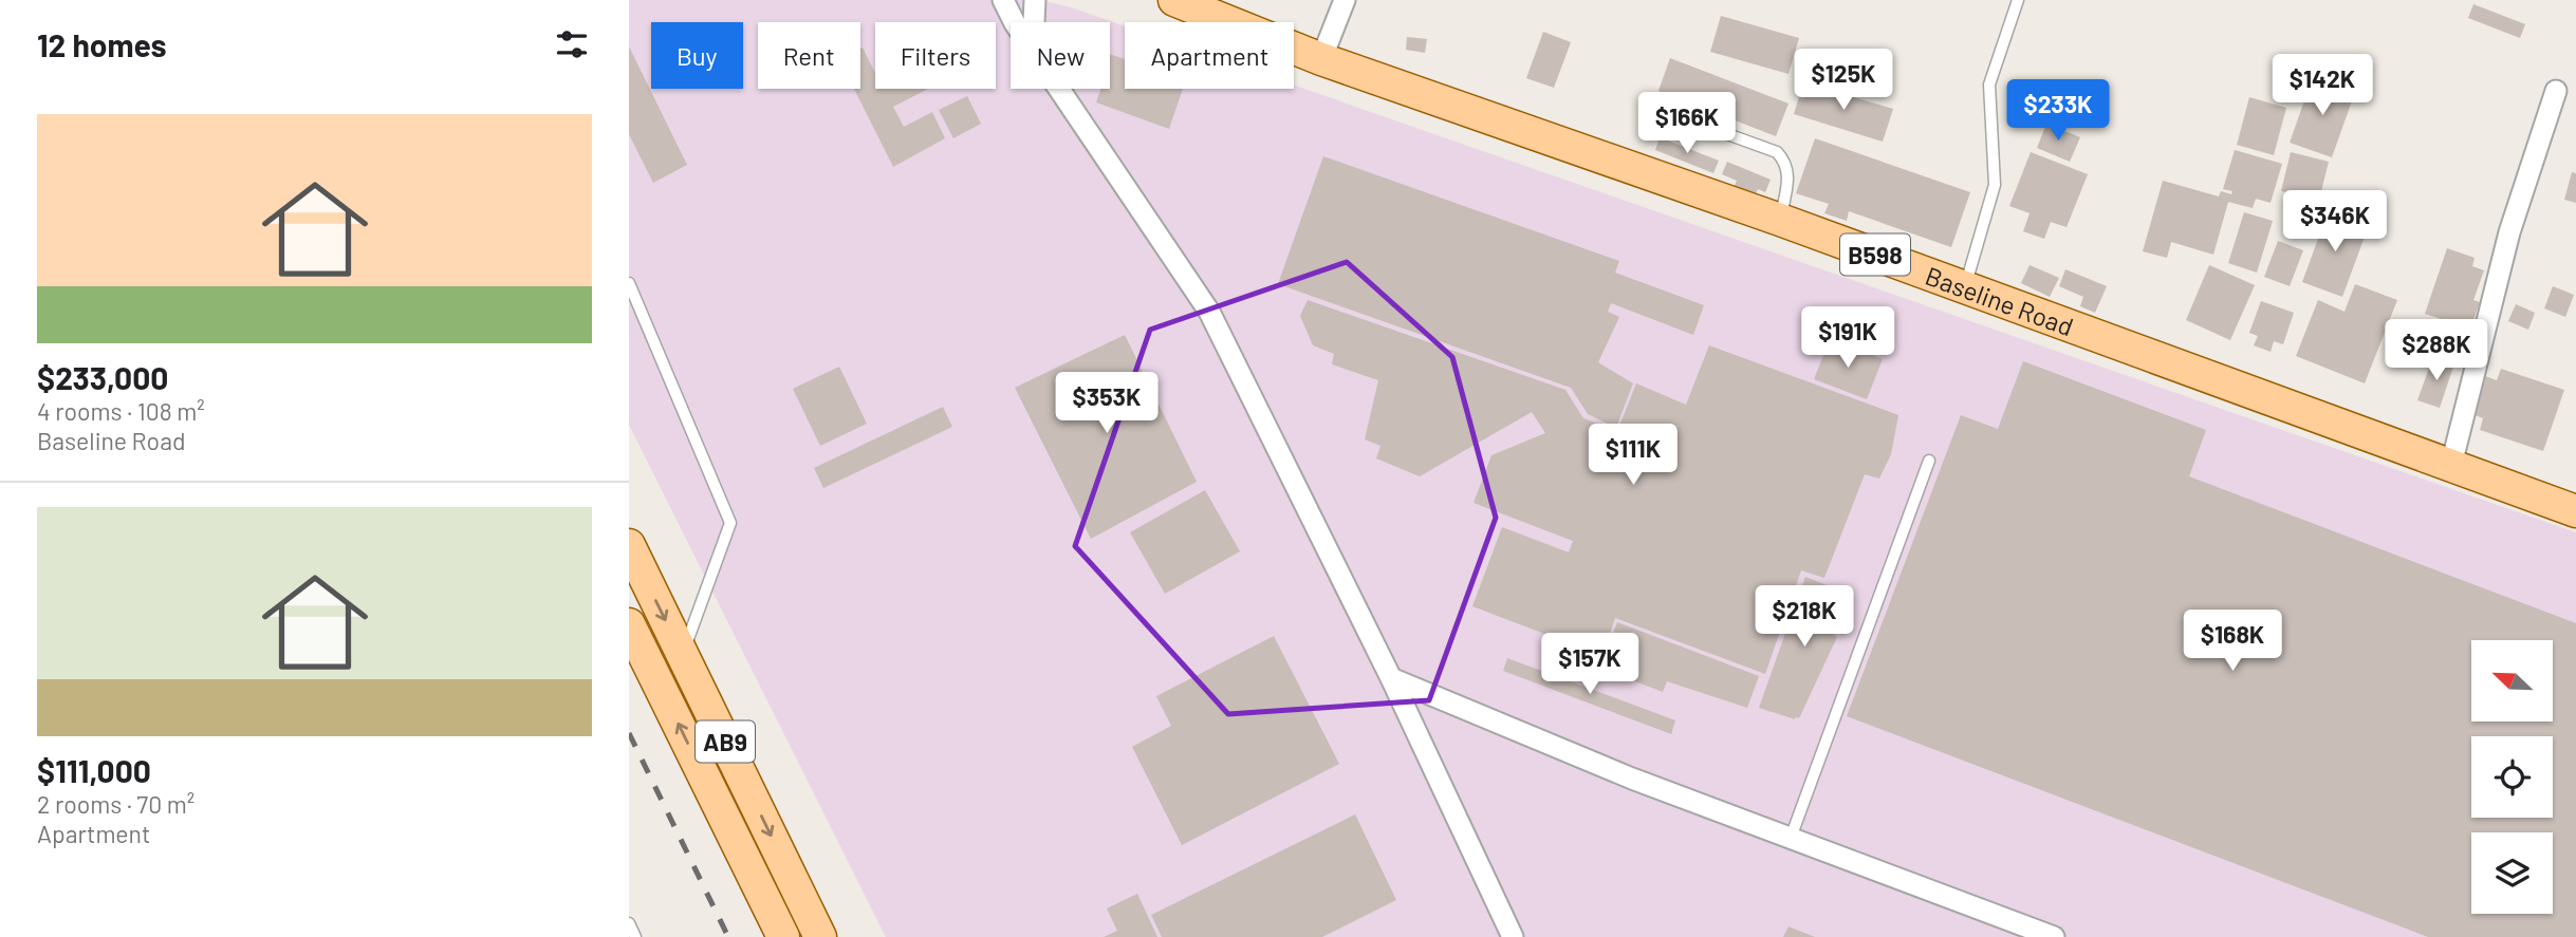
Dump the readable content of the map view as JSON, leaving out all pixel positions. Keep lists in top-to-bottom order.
{
  "streets": {
    "main road": ["B598", "Baseline Road", "AB9"]
  },
  "north": "top left",
  "page": {
    "heading": "12 homes",
    "chip": [
      "Buy",
      "Rent",
      "Filters",
      "New",
      "Apartment"
    ],
    "price": [
      "$125K",
      "$142K",
      "$233K",
      "$166K",
      "$346K",
      "$191K",
      "$288K",
      "$353K",
      "$111K",
      "$218K",
      "$168K",
      "$157K"
    ],
    "list": [
      {
        "name": "$233,000",
        "note": "4 rooms · 108 m² · Baseline Road"
      },
      {
        "name": "$111,000",
        "note": "2 rooms · 70 m² · Apartment"
      }
    ]
  }
}
